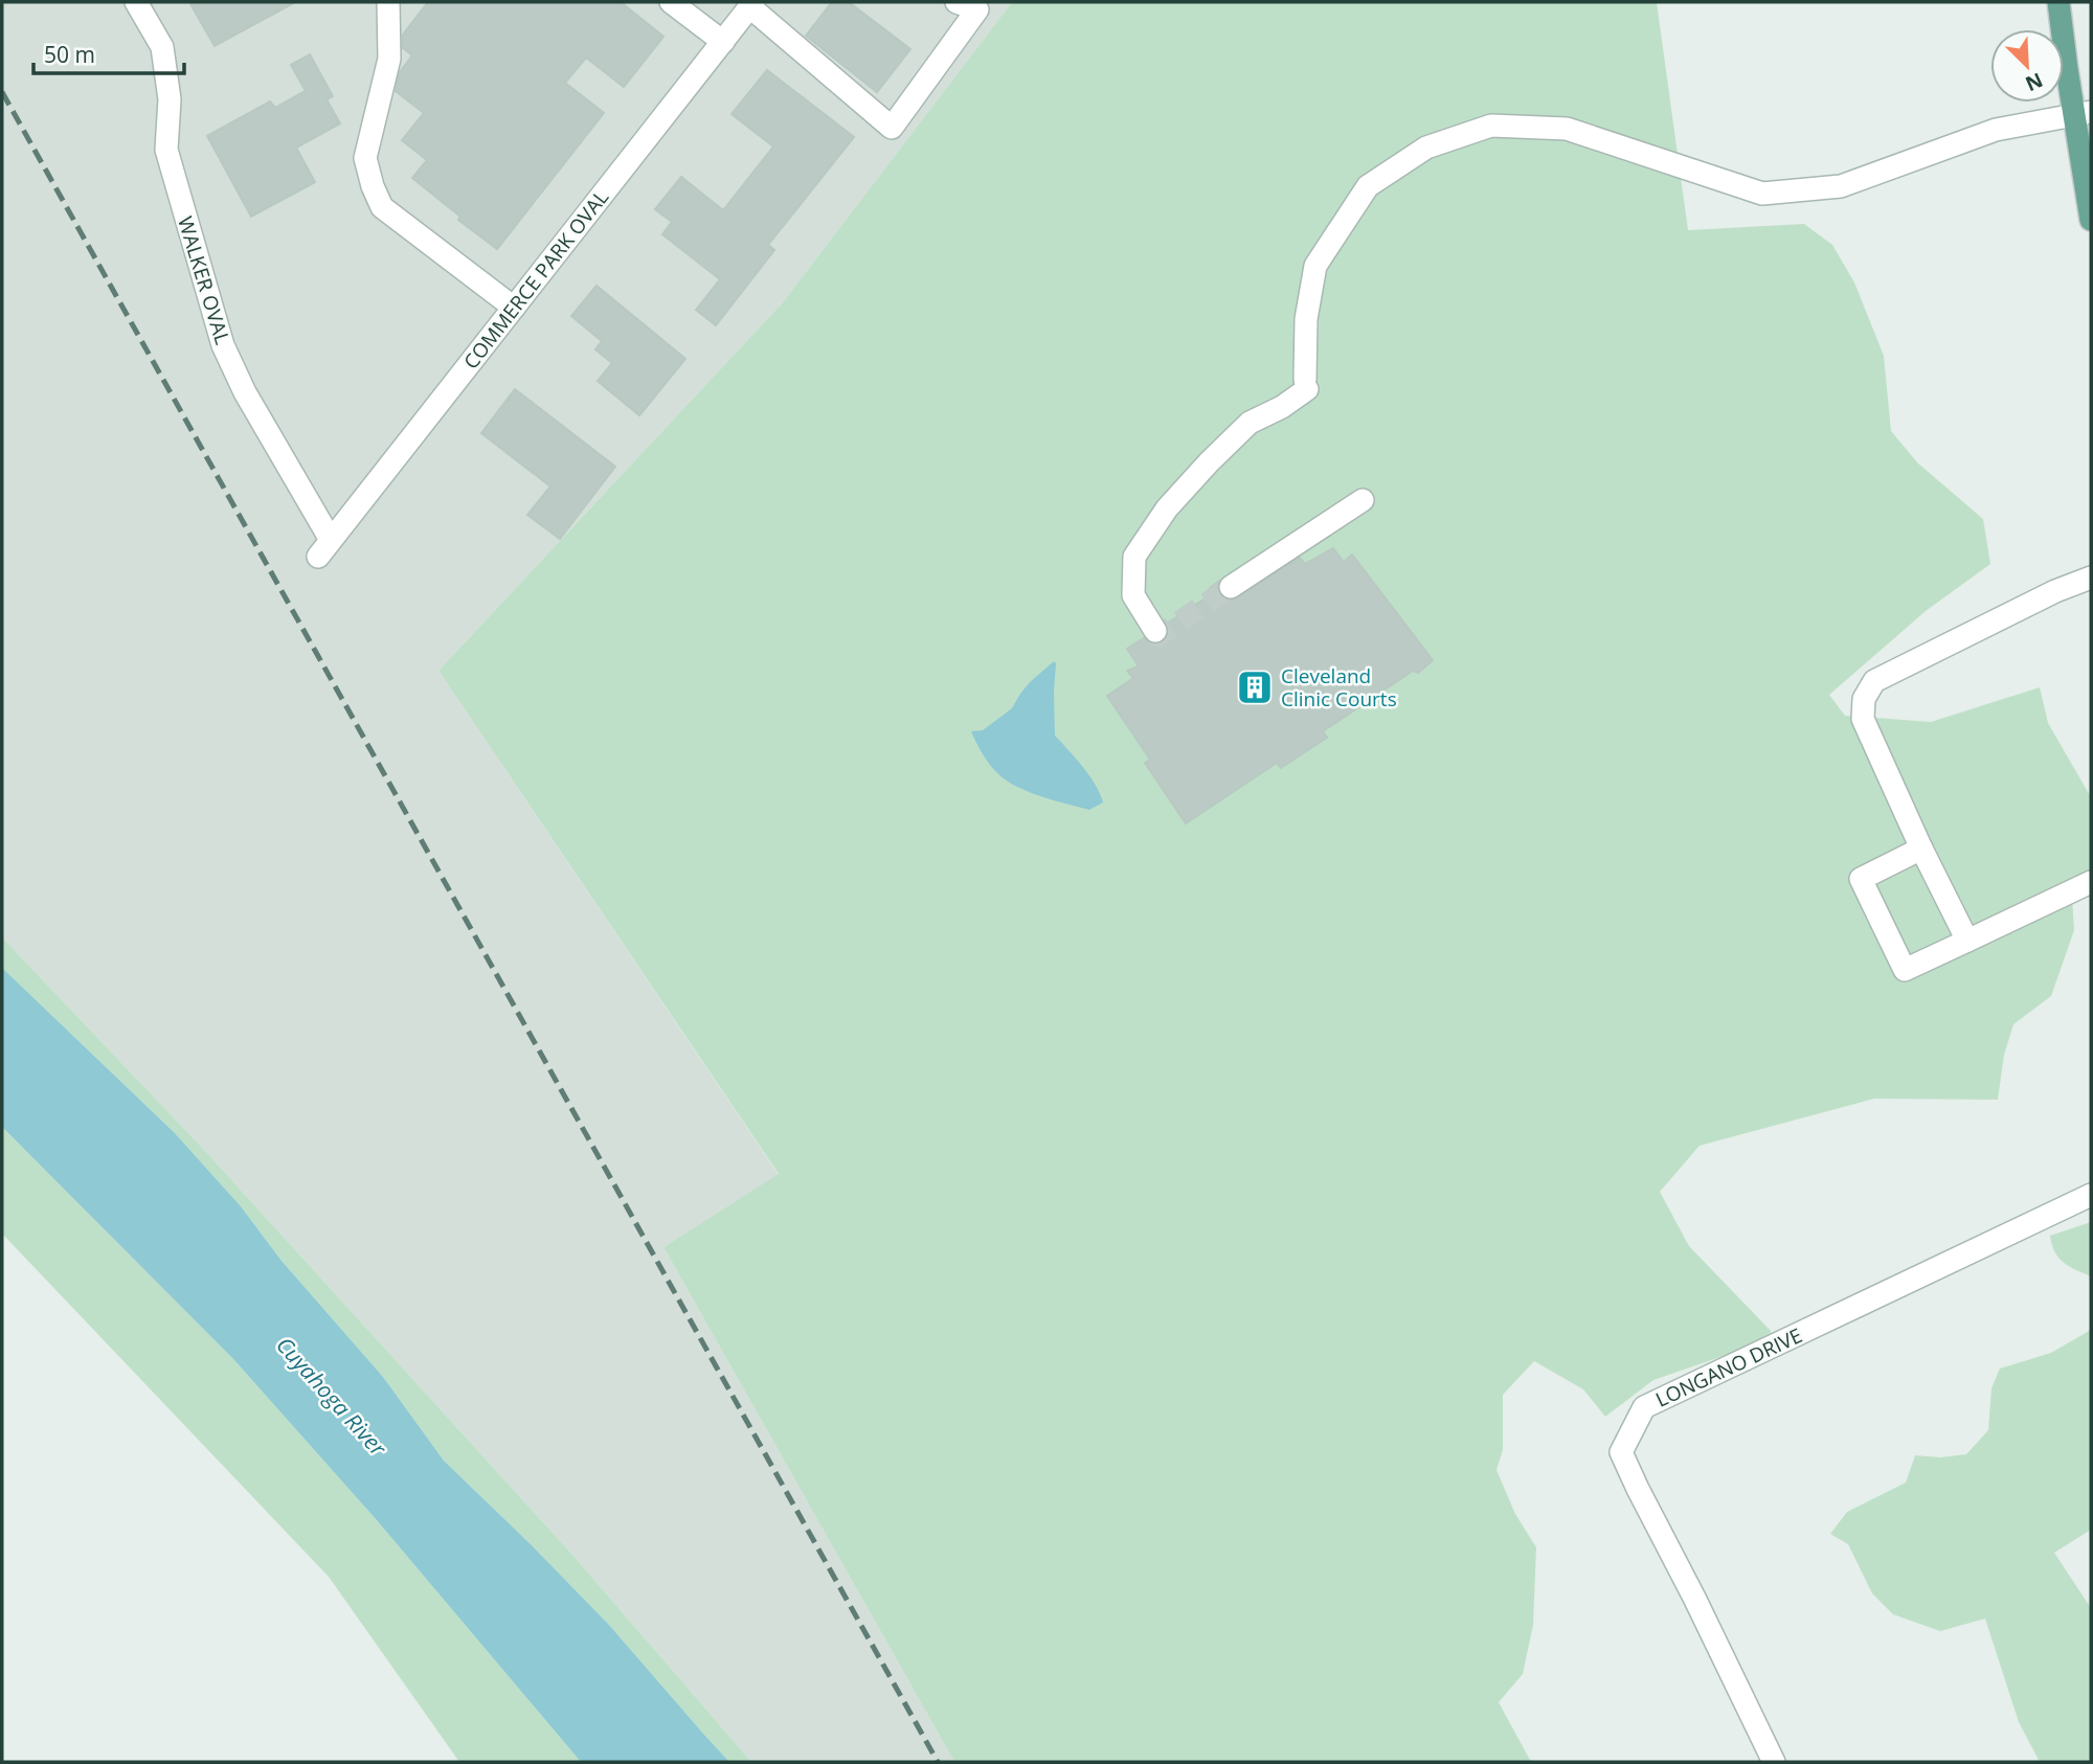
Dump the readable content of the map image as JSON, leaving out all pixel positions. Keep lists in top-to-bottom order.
{
  "streets": {
    "street": ["COMMERCE PARK OVAL", "WALKER OVAL", "LONGANO DRIVE"]
  },
  "crossings": [
    ["COMMERCE PARK OVAL", "WALKER OVAL"]
  ],
  "water": ["Cuyahoga River"],
  "places": {
    "building": ["Cleveland Clinic Courts"]
  },
  "scale_bar": "50 m",
  "north": "bottom right"
}
